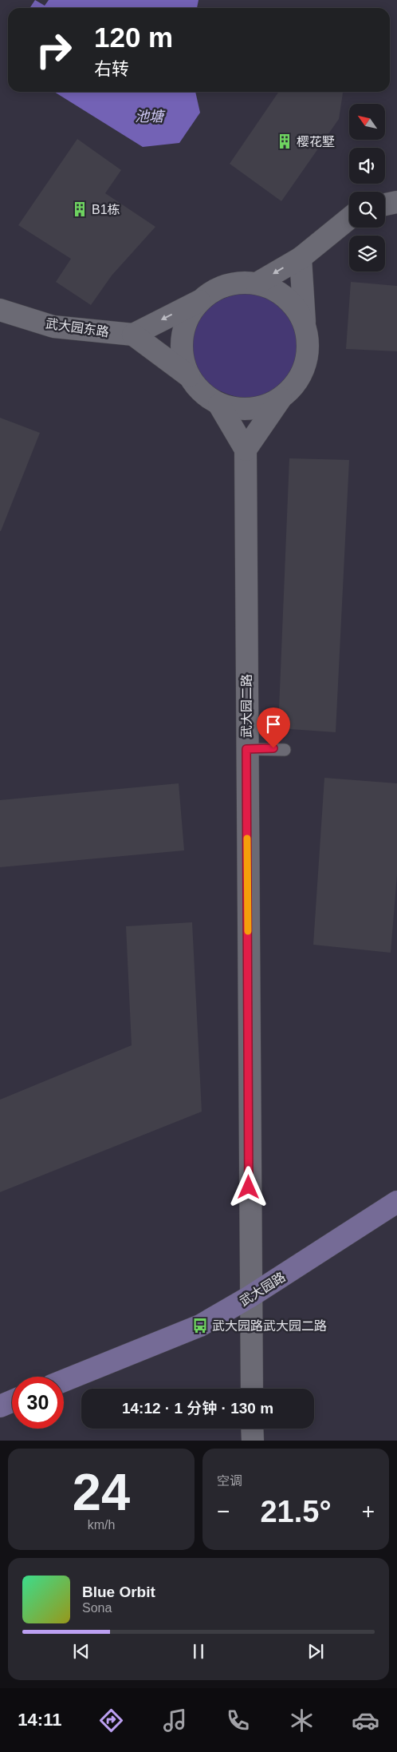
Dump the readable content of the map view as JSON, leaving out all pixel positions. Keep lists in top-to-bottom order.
{
  "streets": {
    "street": ["武大园东路", "武大园二路", "武大园路"]
  },
  "crossings": [
    ["武大园二路", "武大园路"]
  ],
  "water": ["池塘"],
  "places": {
    "building": ["樱花墅", "B1栋"],
    "bus stop": ["武大园路武大园二路"]
  },
  "north": "top left",
  "page": {
    "turn": ["120 m", "右转"],
    "limit": "30",
    "trip": "14:12 · 1 分钟 · 130 m",
    "tile": [
      ["24", "km/h"],
      "空调"
    ],
    "heat": ["−", "21.5°", "+"],
    "song": ["Blue Orbit", "Sona"],
    "tabs": "14:11"
  }
}
